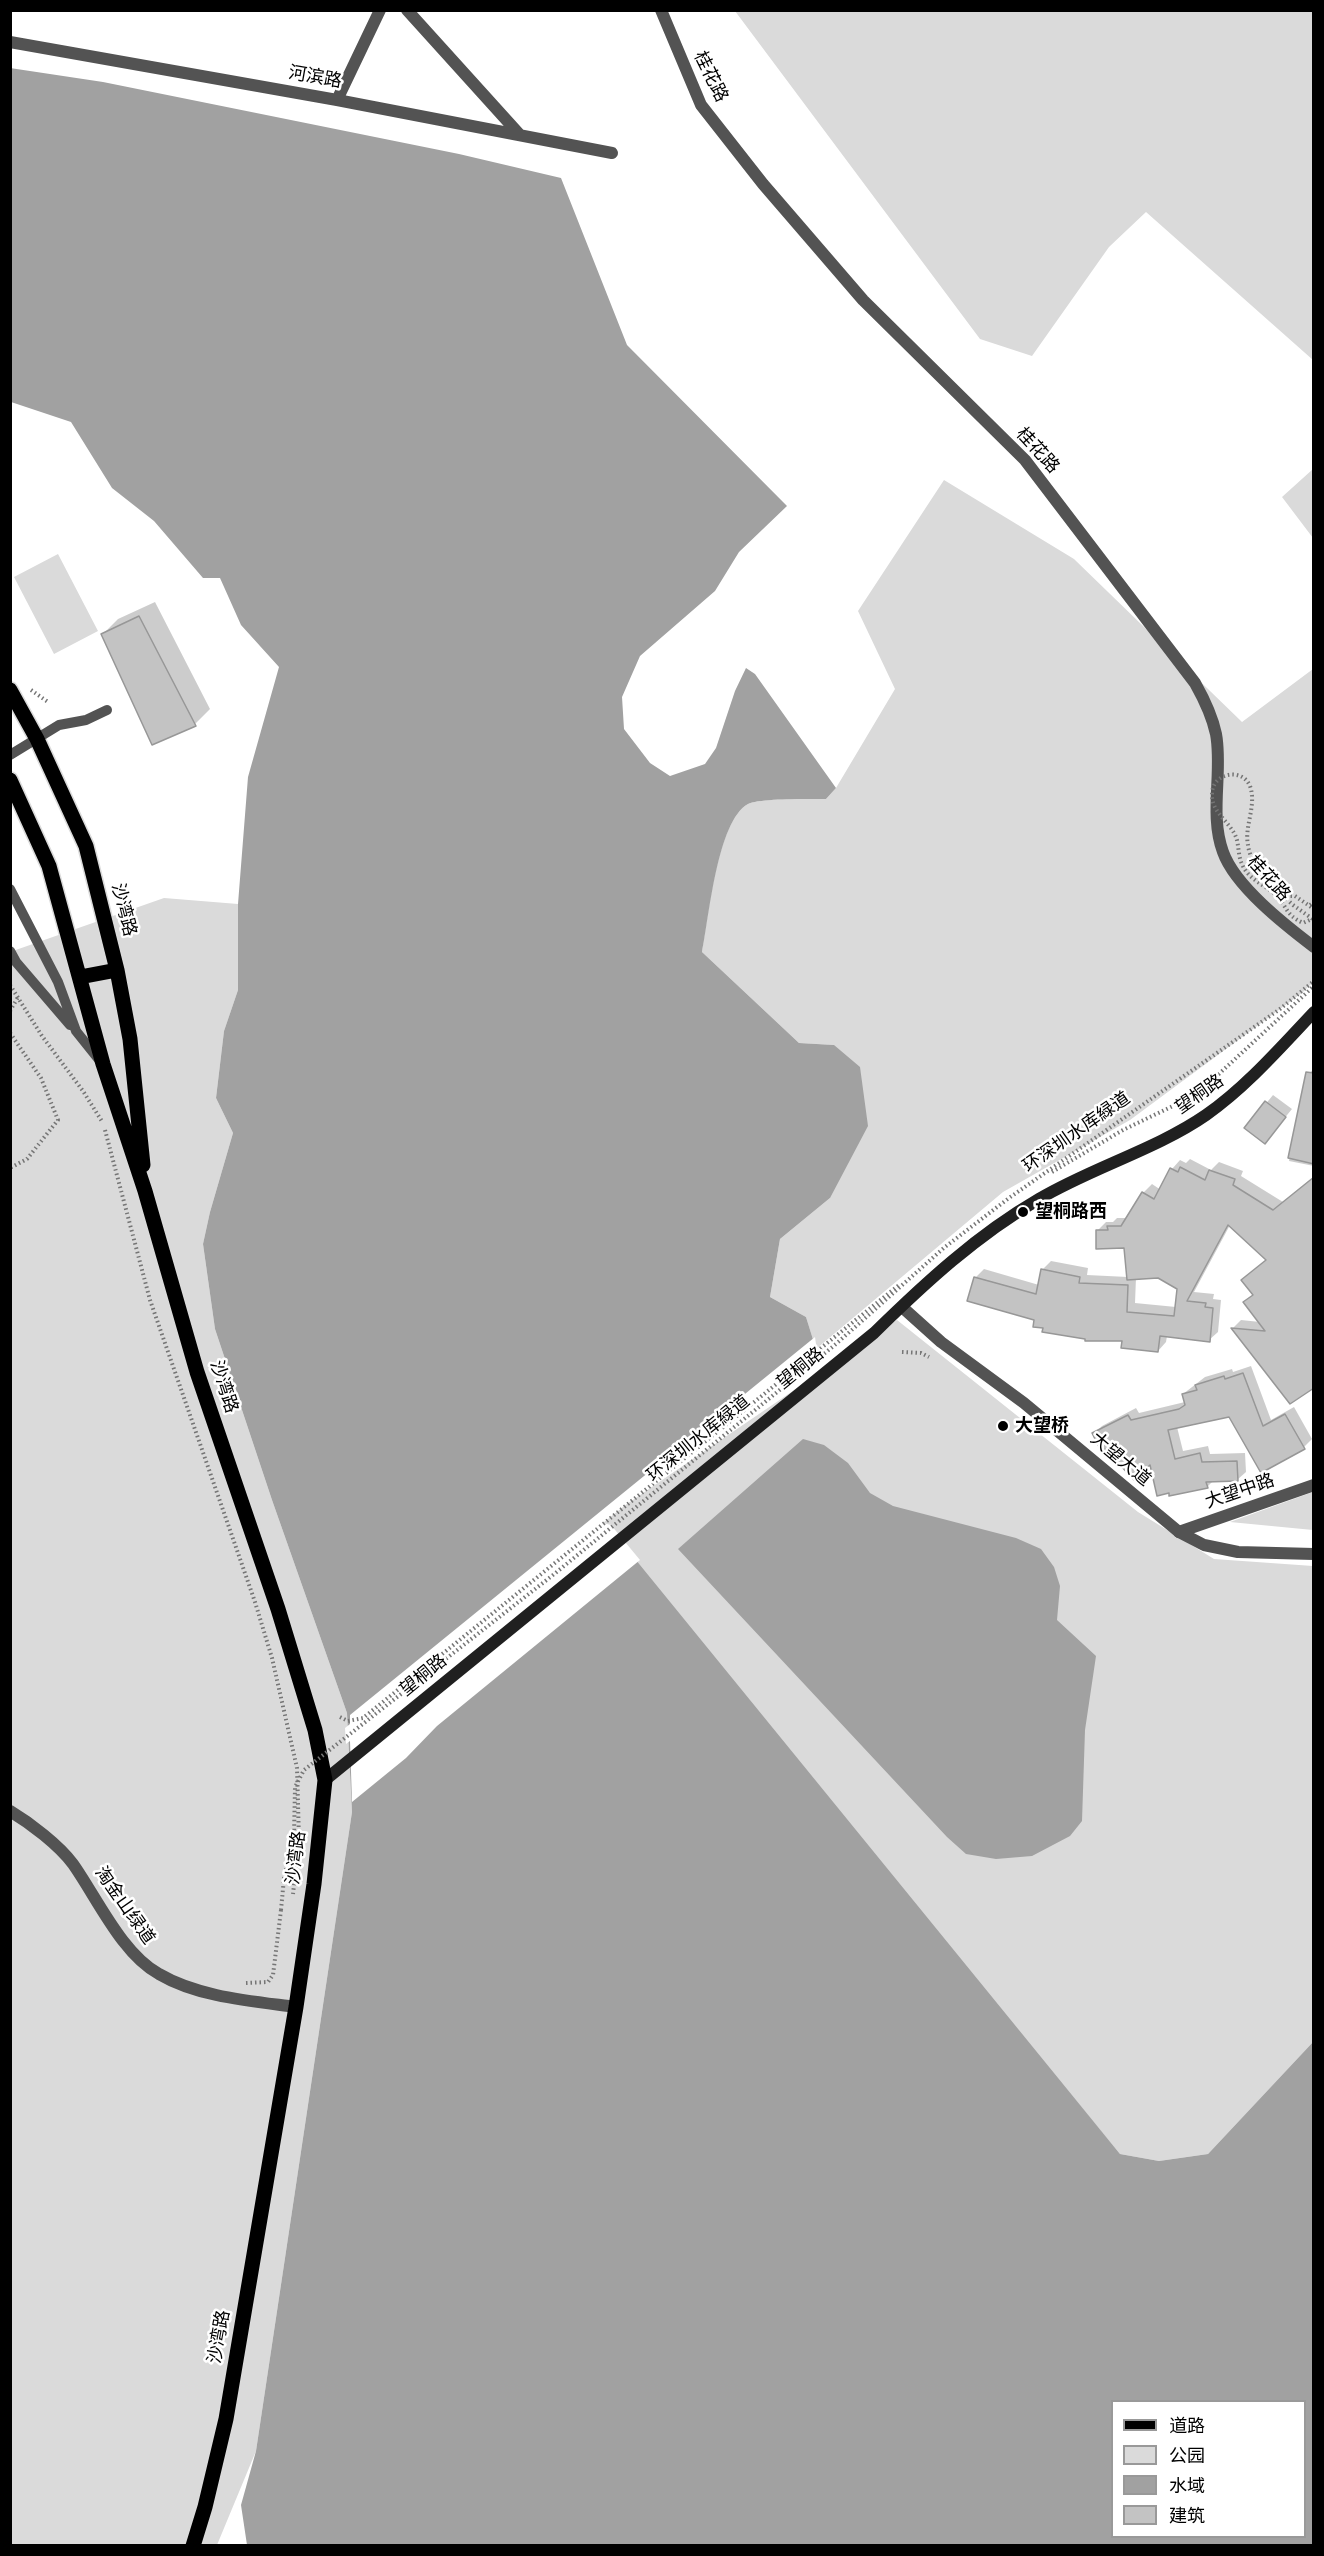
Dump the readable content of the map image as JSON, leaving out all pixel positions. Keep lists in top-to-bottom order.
{
  "streets": {
    "main road": ["沙湾路", "望桐路"],
    "street": [
      "桂花路",
      "河滨路",
      "大望大道",
      "大望中路",
      "淘金山绿道"
    ],
    "path": ["环深圳水库緑道"]
  },
  "crossings": [
    ["沙湾路", "望桐路"],
    ["沙湾路", "淘金山绿道"],
    ["望桐路", "大望大道"],
    ["大望大道", "大望中路"]
  ],
  "places": ["望桐路西", "大望桥"],
  "legend": [
    "道路",
    "公园",
    "水域",
    "建筑"
  ]
}
